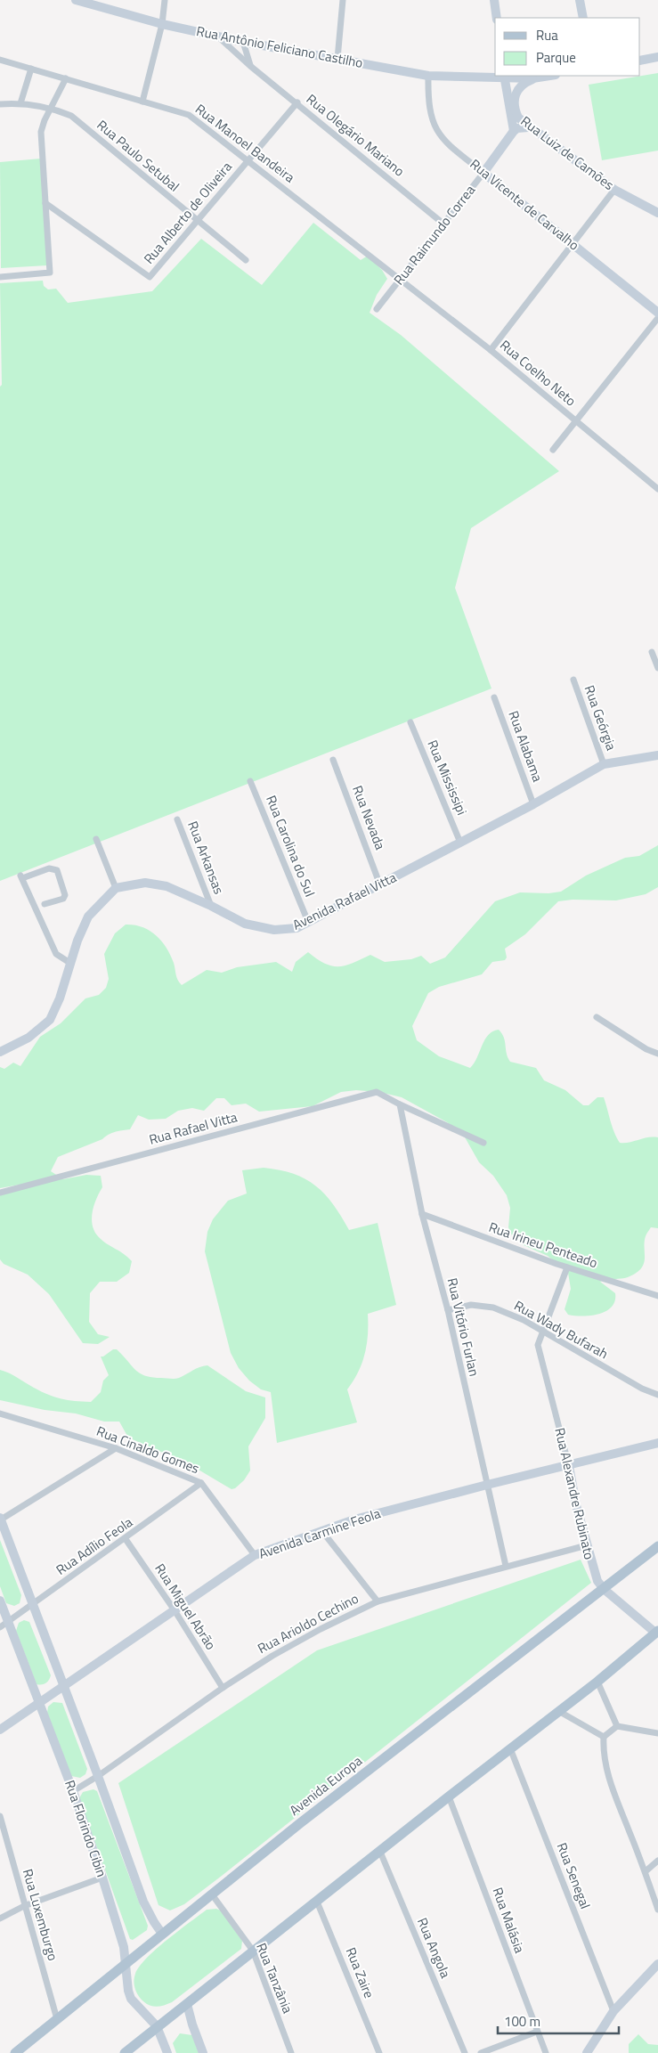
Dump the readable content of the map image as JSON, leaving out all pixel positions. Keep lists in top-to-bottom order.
{
  "streets": {
    "main road": [
      "Rua Antônio Feliciano Castilho",
      "Rua Luiz de Camões",
      "Rua Vicente de Carvalho",
      "Rua Raimundo Correa",
      "Avenida Rafael Vitta",
      "Rua Alexandre Rubinato",
      "Avenida Carmine Feola",
      "Avenida Europa",
      "Rua Florindo Cibin"
    ],
    "street": [
      "Rua Olegário Mariano",
      "Rua Manoel Bandeira",
      "Rua Paulo Setubal",
      "Rua Alberto de Oliveira",
      "Rua Coelho Neto",
      "Rua Geórgia",
      "Rua Alabama",
      "Rua Mississipi",
      "Rua Nevada",
      "Rua Carolina do Sul",
      "Rua Arkansas",
      "Rua Rafael Vitta",
      "Rua Irineu Penteado",
      "Rua Vitório Furlan",
      "Rua Wady Bufarah",
      "Rua Cinaldo Gomes",
      "Rua Adílio Feola",
      "Rua Miguel Abrão",
      "Rua Arioldo Cechino",
      "Rua Senegal",
      "Rua Luxemburgo",
      "Rua Malásia",
      "Rua Angola",
      "Rua Zaire",
      "Rua Tanzânia"
    ]
  },
  "crossings": [
    ["Rua Antônio Feliciano Castilho", "Rua Olegário Mariano"],
    ["Rua Antônio Feliciano Castilho", "Rua Luiz de Camões"],
    ["Rua Antônio Feliciano Castilho", "Rua Vicente de Carvalho"],
    ["Rua Olegário Mariano", "Rua Alberto de Oliveira"],
    ["Rua Olegário Mariano", "Rua Raimundo Correa"],
    ["Rua Manoel Bandeira", "Rua Alberto de Oliveira"],
    ["Rua Manoel Bandeira", "Rua Raimundo Correa"],
    ["Rua Manoel Bandeira", "Rua Coelho Neto"],
    ["Rua Luiz de Camões", "Rua Raimundo Correa"],
    ["Rua Paulo Setubal", "Rua Alberto de Oliveira"],
    ["Rua Vicente de Carvalho", "Rua Raimundo Correa"],
    ["Rua Raimundo Correa", "Rua Coelho Neto"],
    ["Rua Geórgia", "Avenida Rafael Vitta"],
    ["Rua Alabama", "Avenida Rafael Vitta"],
    ["Rua Mississipi", "Avenida Rafael Vitta"],
    ["Rua Nevada", "Avenida Rafael Vitta"],
    ["Rua Carolina do Sul", "Avenida Rafael Vitta"],
    ["Rua Arkansas", "Avenida Rafael Vitta"],
    ["Rua Rafael Vitta", "Rua Vitório Furlan"],
    ["Rua Irineu Penteado", "Rua Vitório Furlan"],
    ["Rua Irineu Penteado", "Rua Alexandre Rubinato"],
    ["Rua Vitório Furlan", "Rua Wady Bufarah"],
    ["Rua Vitório Furlan", "Avenida Carmine Feola"],
    ["Rua Vitório Furlan", "Rua Arioldo Cechino"],
    ["Rua Wady Bufarah", "Rua Alexandre Rubinato"],
    ["Rua Cinaldo Gomes", "Avenida Carmine Feola"],
    ["Rua Cinaldo Gomes", "Rua Adílio Feola"],
    ["Rua Alexandre Rubinato", "Avenida Carmine Feola"],
    ["Rua Alexandre Rubinato", "Rua Arioldo Cechino"],
    ["Rua Alexandre Rubinato", "Avenida Europa"],
    ["Avenida Carmine Feola", "Rua Miguel Abrão"],
    ["Avenida Carmine Feola", "Rua Florindo Cibin"],
    ["Rua Adílio Feola", "Rua Miguel Abrão"],
    ["Rua Adílio Feola", "Rua Florindo Cibin"],
    ["Rua Miguel Abrão", "Rua Arioldo Cechino"],
    ["Rua Arioldo Cechino", "Rua Florindo Cibin"],
    ["Avenida Europa", "Rua Florindo Cibin"],
    ["Avenida Europa", "Rua Luxemburgo"],
    ["Avenida Europa", "Rua Tanzânia"]
  ],
  "legend": ["Rua", "Parque"],
  "scale_bar": "100 m"
}
